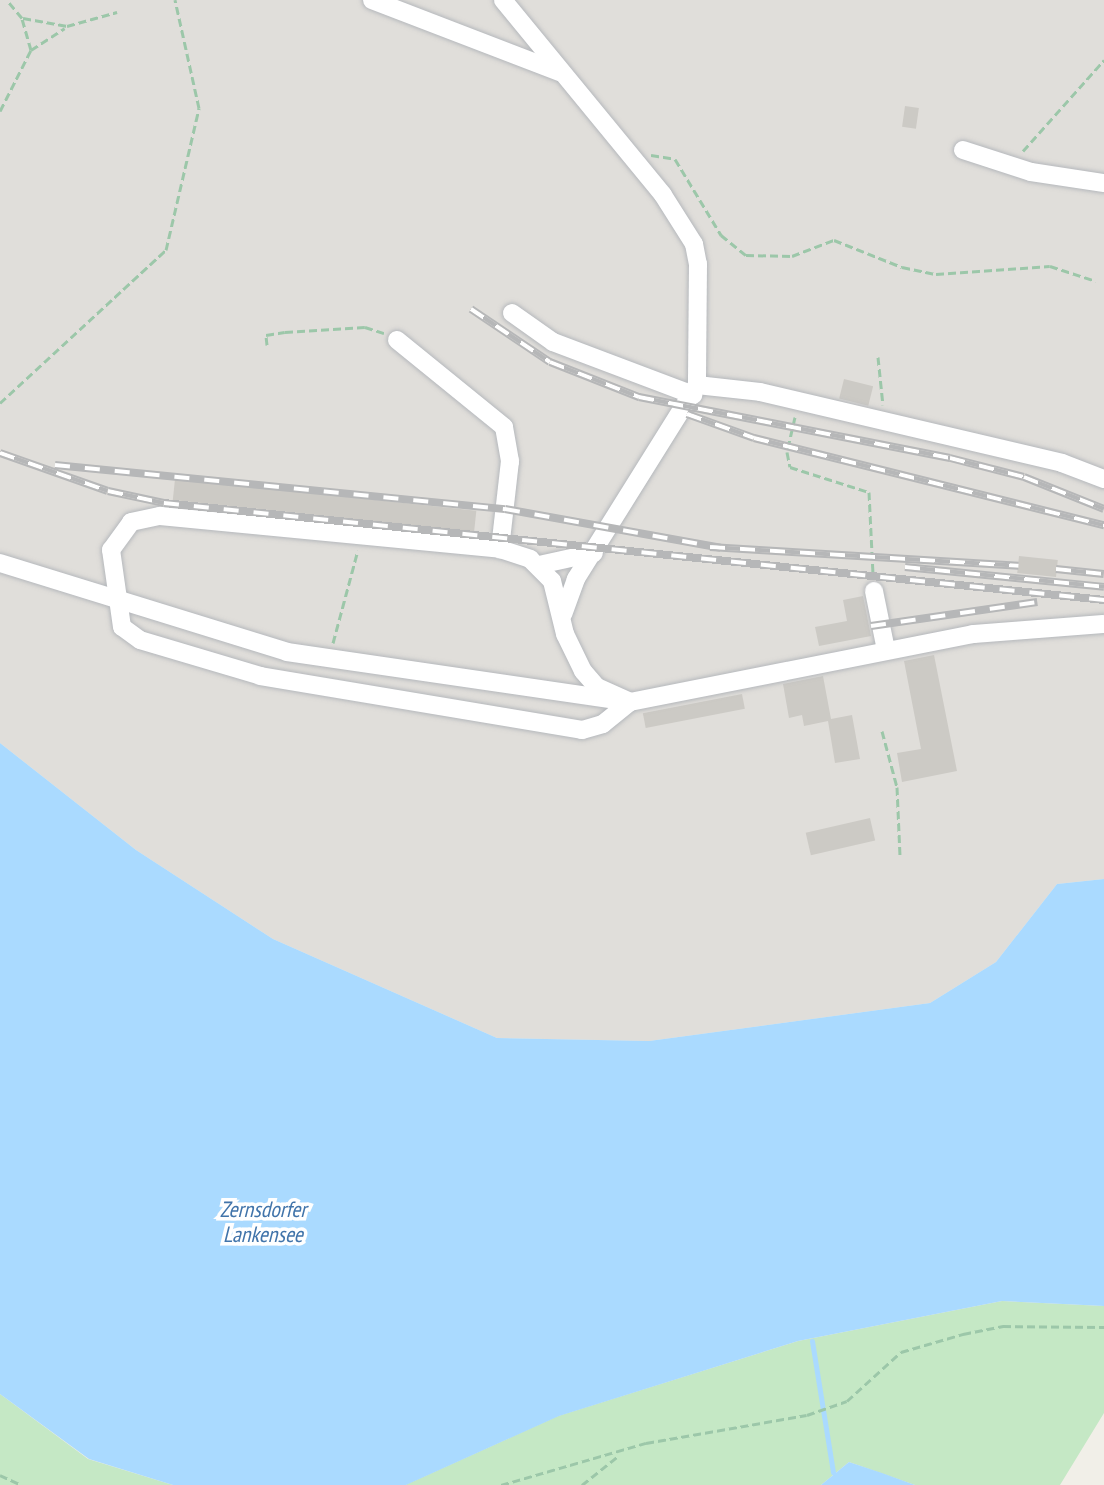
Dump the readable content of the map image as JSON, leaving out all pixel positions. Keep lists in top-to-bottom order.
{
  "water": ["Zernsdorfer Lankensee"]
}
